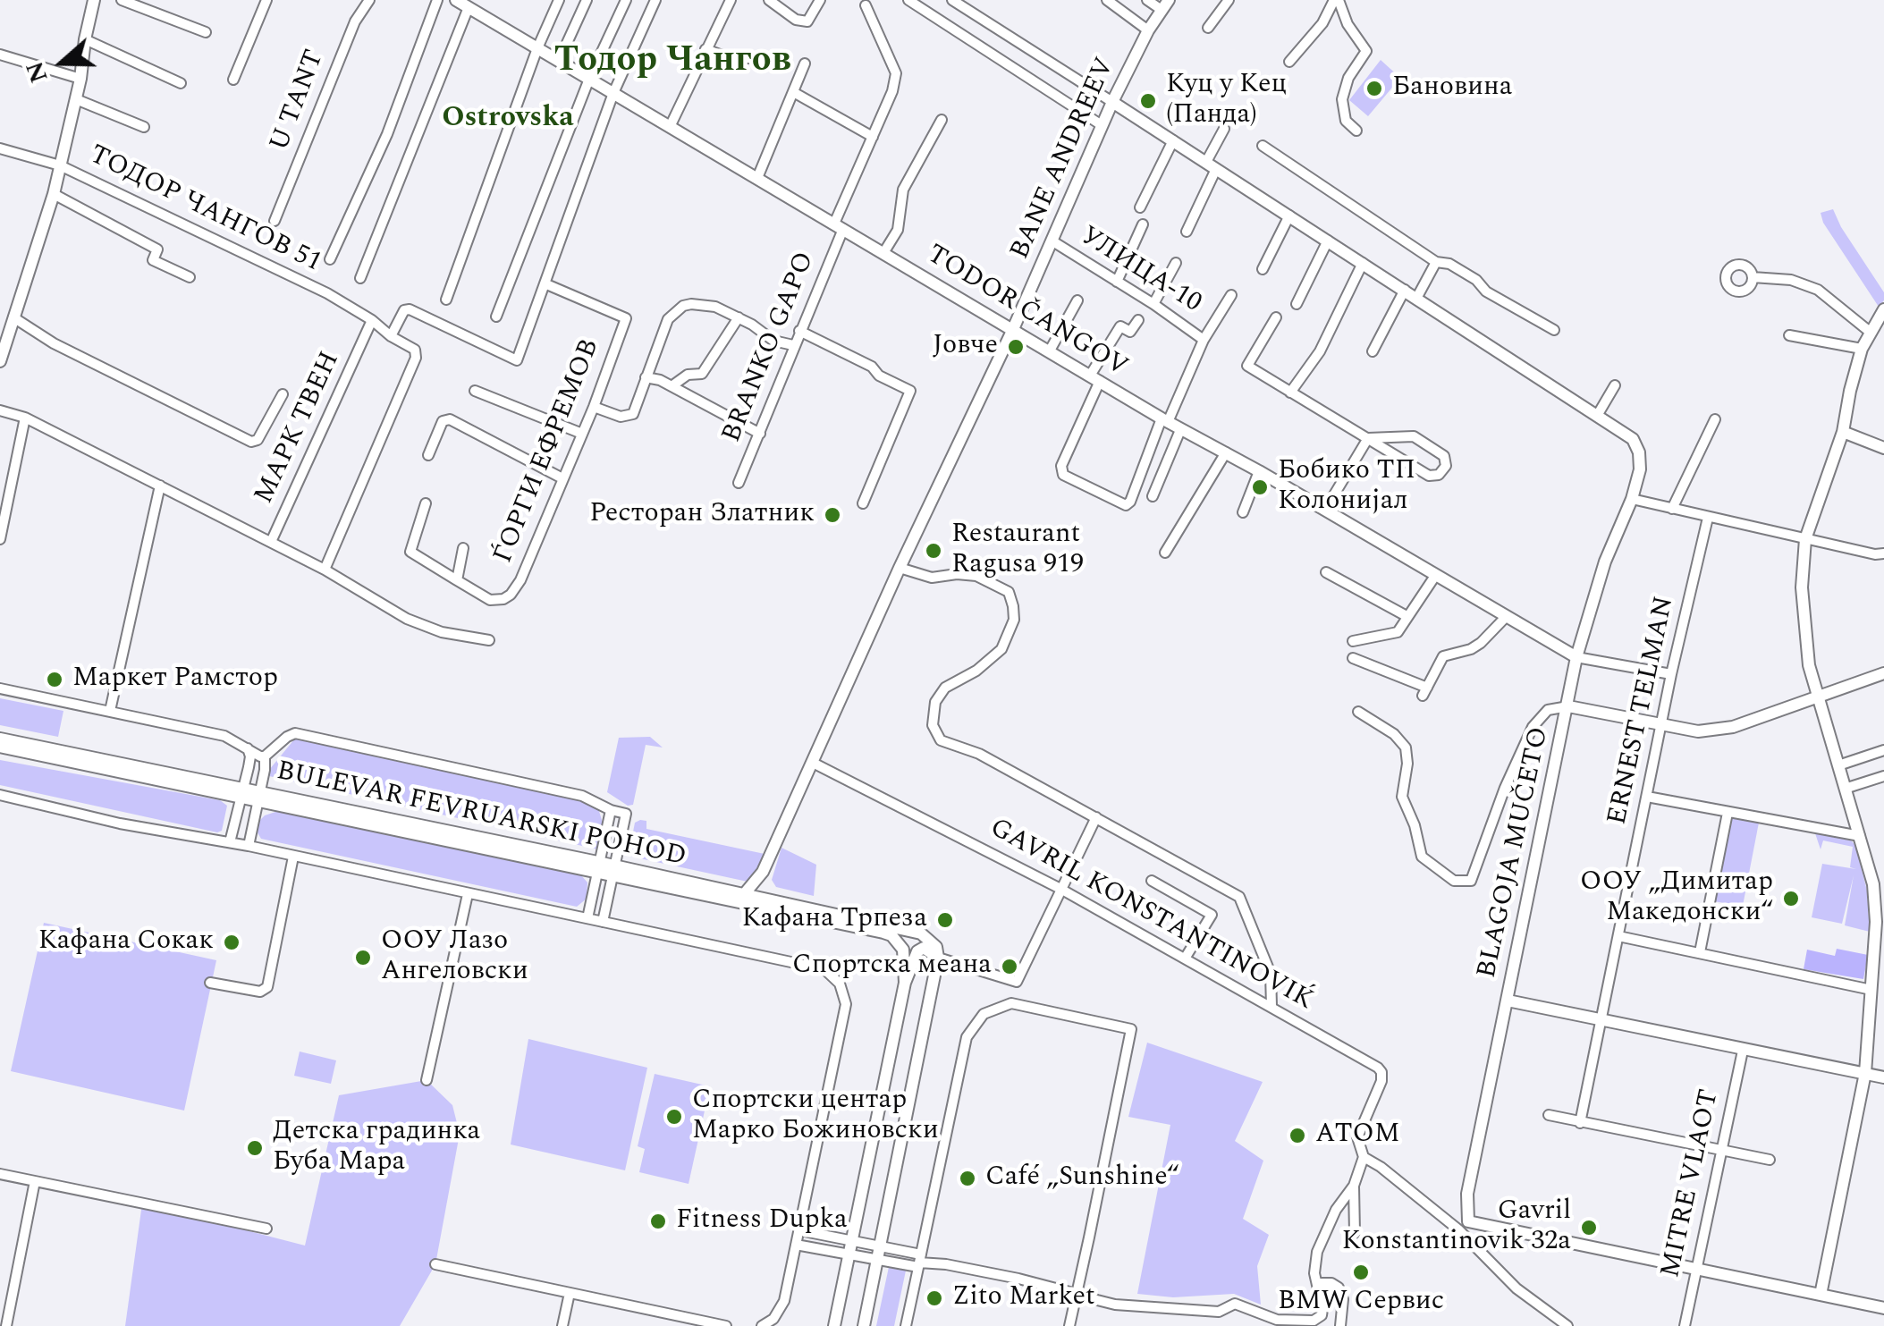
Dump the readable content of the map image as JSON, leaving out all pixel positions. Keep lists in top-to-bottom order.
{
  "streets": {
    "street": [
      "U TANT",
      "BANE ANDREEV",
      "ТОДОР ЧАНГОВ 51",
      "УЛИЦА-10",
      "TODOR ČANGOV",
      "BRANKO GAPO",
      "МАРК ТВЕН",
      "ЃОРГИ ЕФРЕМОВ",
      "ERNEST TELMAN",
      "BULEVAR FEVRUARSKI POHOD",
      "BLAGOJA MUČETO",
      "GAVRIL KONSTANTINOVIḰ",
      "MITRE VLAOT"
    ]
  },
  "crossings": [
    ["BANE ANDREEV", "УЛИЦА-10"],
    ["BANE ANDREEV", "TODOR ČANGOV"],
    ["BANE ANDREEV", "BULEVAR FEVRUARSKI POHOD"],
    ["BANE ANDREEV", "GAVRIL KONSTANTINOVIḰ"],
    ["ТОДОР ЧАНГОВ 51", "МАРК ТВЕН"],
    ["TODOR ČANGOV", "BRANKO GAPO"],
    ["TODOR ČANGOV", "BLAGOJA MUČETO"],
    ["BLAGOJA MUČETO", "MITRE VLAOT"]
  ],
  "districts": ["Тодор Чангов", "Ostrovska"],
  "places": [
    "Бановина",
    "Куц у Кец (Панда)",
    "Јовче",
    "Бобико ТП Колонијал",
    "Ресторан Златник",
    "Restaurant Ragusa 919",
    "Маркет Рамстор",
    "ООУ „Димитар Македонски“",
    "Кафана Трпеза",
    "Кафана Сокак",
    "ООУ Лазо Ангеловски",
    "Спортска меана",
    "Спортски центар Марко Божиновски",
    "АТОМ",
    "Детска градинка Буба Мара",
    "Café „Sunshine“",
    "Fitness Dupka",
    "Gavril Konstantinovik 32a",
    "BMW Сервис",
    "Zito Market"
  ],
  "north": "left"
}
